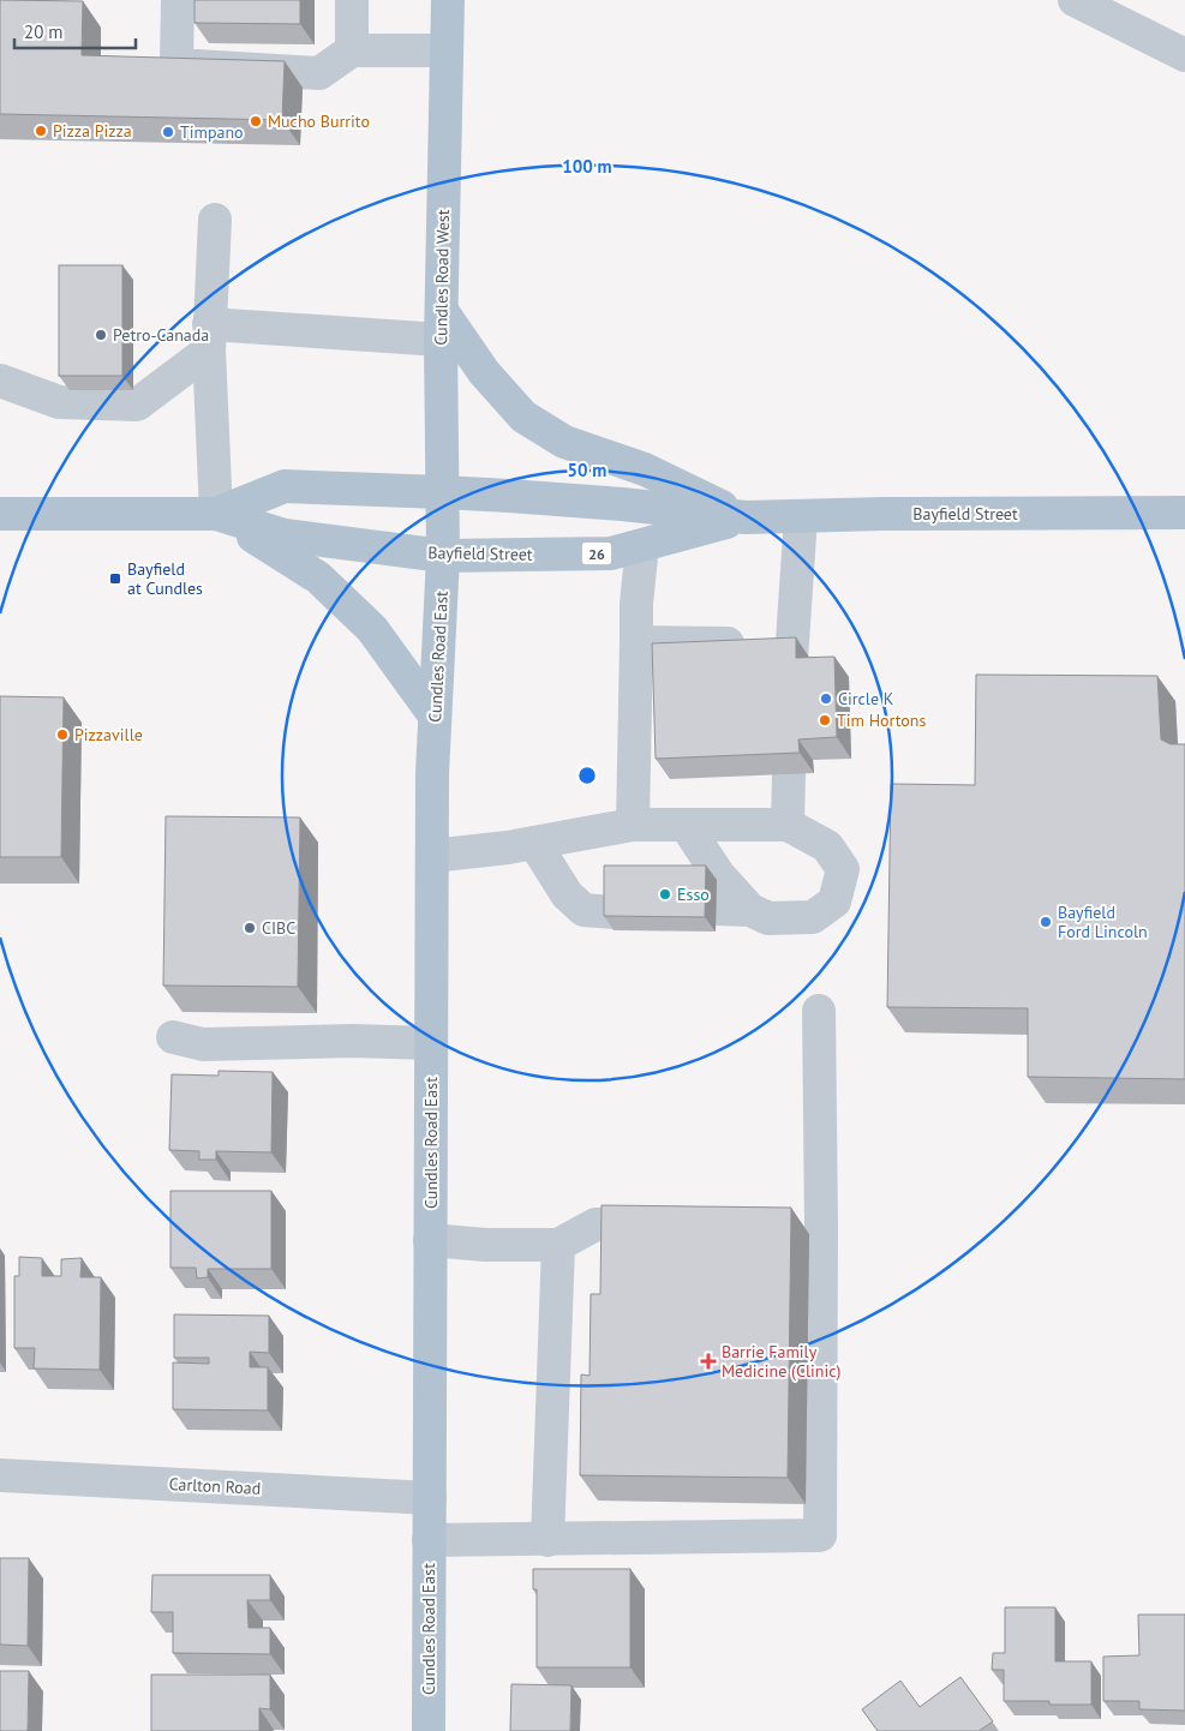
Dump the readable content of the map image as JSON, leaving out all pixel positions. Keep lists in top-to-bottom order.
{
  "streets": {
    "main road": [
      "Cundles Road West",
      "Bayfield Street",
      "26",
      "Cundles Road East"
    ],
    "street": ["Carlton Road"]
  },
  "crossings": [
    ["Cundles Road West", "Bayfield Street"],
    ["Cundles Road West", "Cundles Road East"],
    ["Bayfield Street", "Cundles Road East"],
    ["Cundles Road East", "Carlton Road"]
  ],
  "places": {
    "other": [
      "Mucho Burrito",
      "Pizza Pizza",
      "Timpano",
      "Petro-Canada",
      "Circle K",
      "Tim Hortons",
      "Pizzaville",
      "Esso",
      "Bayfield Ford Lincoln",
      "CIBC"
    ],
    "transit": ["Bayfield at Cundles"],
    "health": ["Barrie Family Medicine (Clinic)"]
  },
  "scale_bar": "20 m",
  "rings": ["100 m", "50 m"]
}
